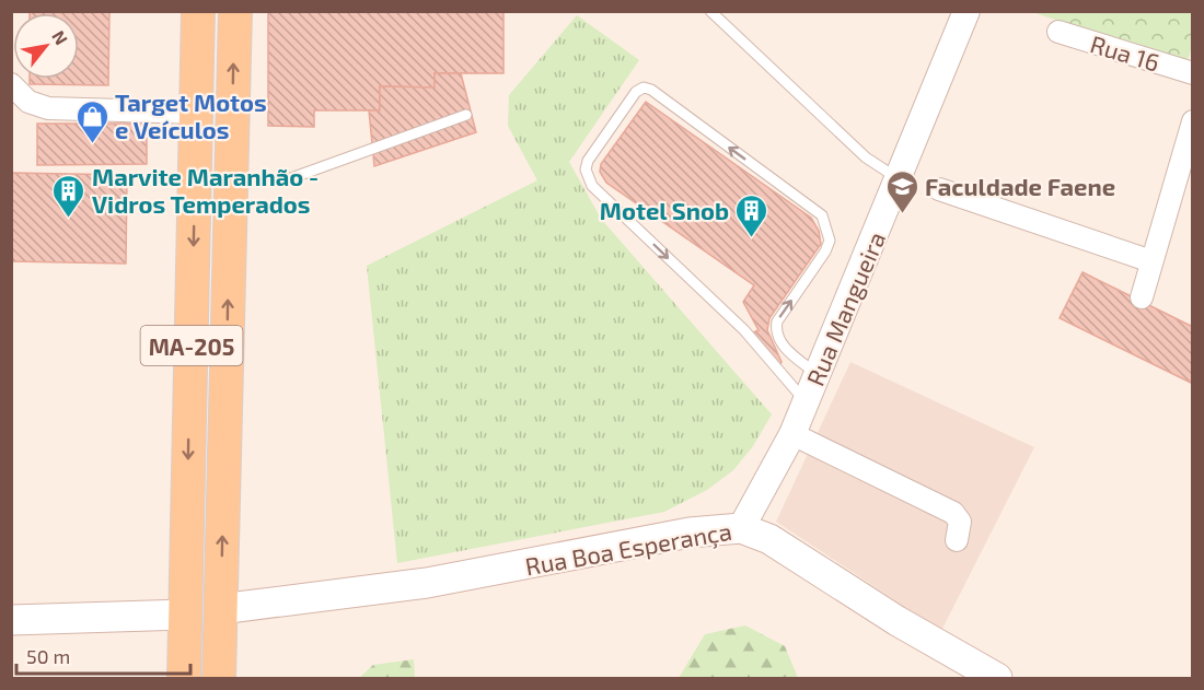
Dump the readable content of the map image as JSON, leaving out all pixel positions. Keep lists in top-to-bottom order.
{
  "streets": {
    "main road": ["MA-205", "Rua Boa Esperança"],
    "street": ["Rua 16", "Rua Mangueira"]
  },
  "crossings": [
    ["Rua Mangueira", "Rua Boa Esperança"],
    ["MA-205", "Rua Boa Esperança"]
  ],
  "places": {
    "shop": ["Target Motos e Veículos"],
    "school or university": ["Faculdade Faene"],
    "building": ["Marvite Maranhão - Vidros Temperados", "Motel Snob"]
  },
  "scale_bar": "50 m",
  "north": "top right"
}
